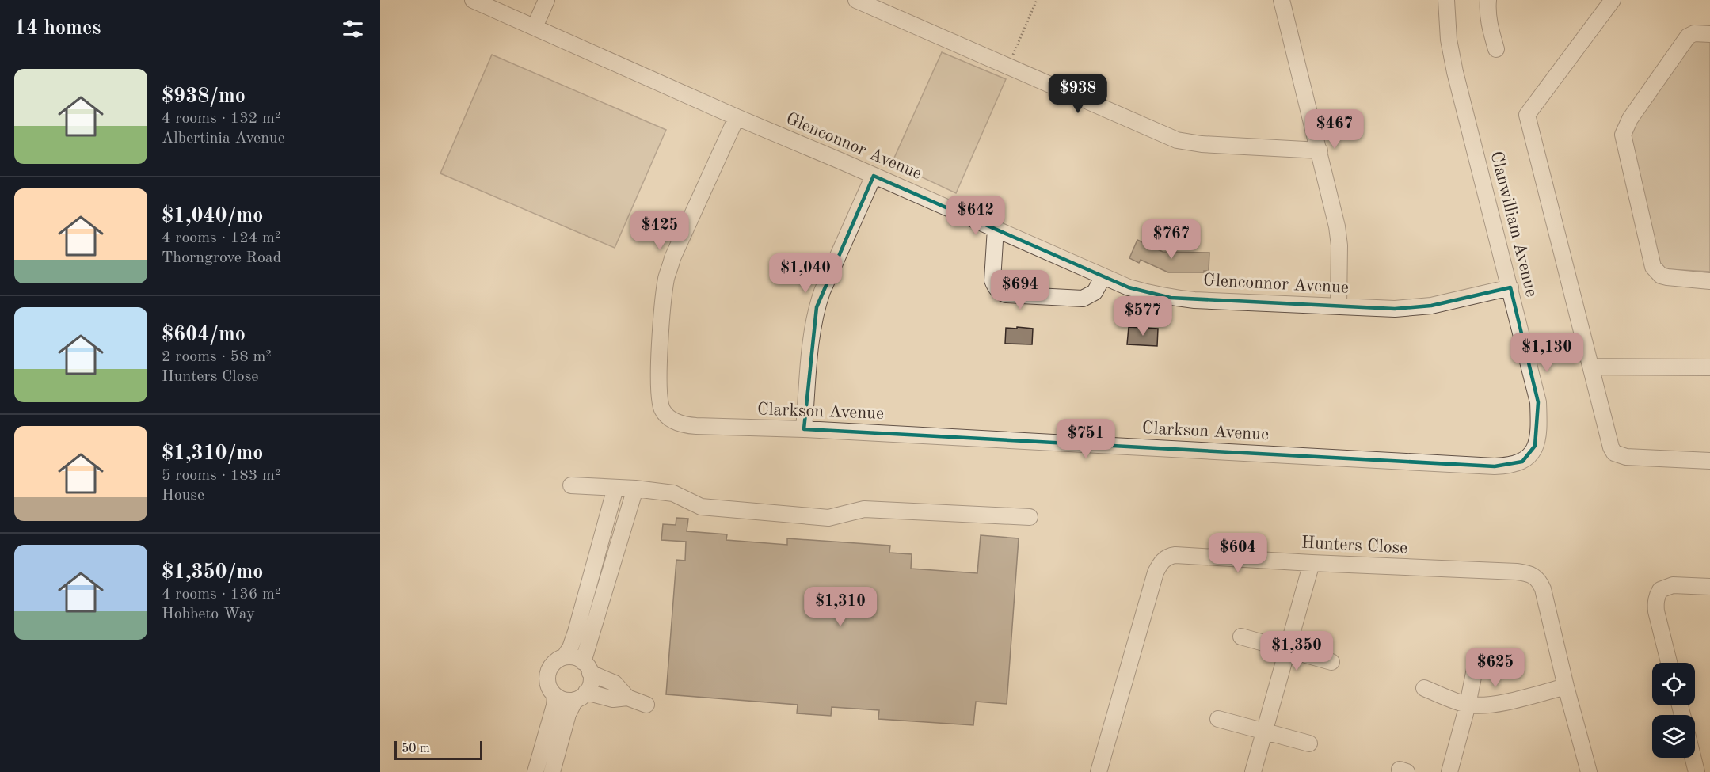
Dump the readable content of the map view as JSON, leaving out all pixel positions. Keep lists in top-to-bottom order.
{
  "streets": {
    "street": [
      "Glenconnor Avenue",
      "Clanwilliam Avenue",
      "Clarkson Avenue",
      "Hunters Close"
    ]
  },
  "crossings": [
    ["Glenconnor Avenue", "Clanwilliam Avenue"],
    ["Glenconnor Avenue", "Clarkson Avenue"],
    ["Clanwilliam Avenue", "Clarkson Avenue"]
  ],
  "scale_bar": "50 m",
  "page": {
    "heading": "14 homes",
    "list": [
      {
        "name": "$938/mo",
        "note": "4 rooms · 132 m² · Albertinia Avenue"
      },
      {
        "name": "$1,040/mo",
        "note": "4 rooms · 124 m² · Thorngrove Road"
      },
      {
        "name": "$604/mo",
        "note": "2 rooms · 58 m² · Hunters Close"
      },
      {
        "name": "$1,310/mo",
        "note": "5 rooms · 183 m² · House"
      },
      {
        "name": "$1,350/mo",
        "note": "4 rooms · 136 m² · Hobbeto Way"
      }
    ],
    "price": [
      "$938",
      "$467",
      "$642",
      "$425",
      "$767",
      "$1,040",
      "$694",
      "$577",
      "$1,130",
      "$751",
      "$604",
      "$1,310",
      "$1,350",
      "$625"
    ],
    "scale": "50 m"
  }
}
